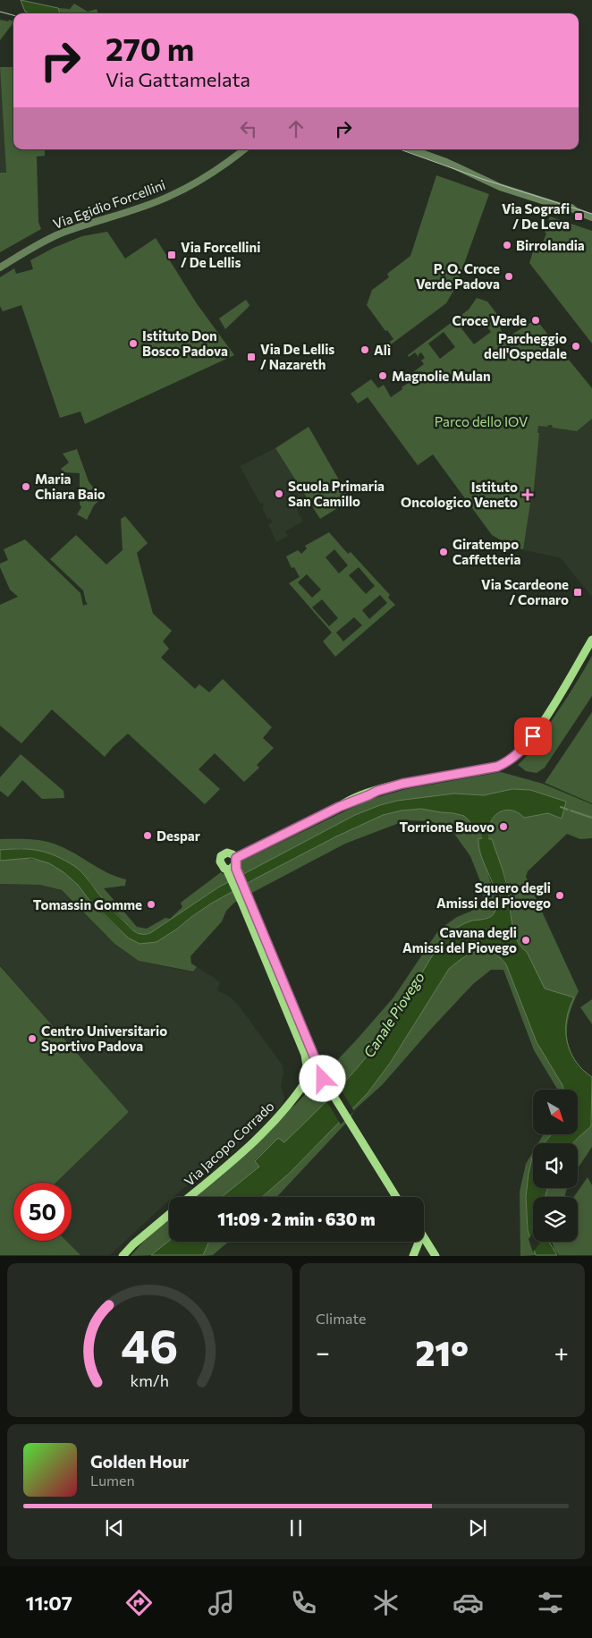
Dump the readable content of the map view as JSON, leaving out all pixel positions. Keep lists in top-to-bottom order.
{
  "streets": {
    "main road": ["Via Jacopo Corrado"],
    "street": ["Via Egidio Forcellini"]
  },
  "water": ["Canale Piovego"],
  "parks": ["Parco dello IOV"],
  "places": {
    "transit": [
      "Via Sografi / De Leva",
      "Via Forcellini / De Lellis",
      "Via De Lellis / Nazareth",
      "Via Scardeone / Cornaro"
    ],
    "other": [
      "Birrolandia",
      "P. O. Croce Verde Padova",
      "Croce Verde",
      "Istituto Don Bosco Padova",
      "Parcheggio dell'Ospedale",
      "Alì",
      "Magnolie Mulan",
      "Maria Chiara Baio",
      "Scuola Primaria San Camillo",
      "Giratempo Caffetteria",
      "Torrione Buovo",
      "Despar",
      "Squero degli Amissi del Piovego",
      "Tomassin Gomme",
      "Cavana degli Amissi del Piovego",
      "Centro Universitario Sportivo Padova"
    ],
    "health": ["Istituto Oncologico Veneto"]
  },
  "north": "bottom right",
  "page": {
    "turn": ["270 m", "Via Gattamelata"],
    "limit": "50",
    "trip": "11:09 · 2 min · 630 m",
    "tile": "Climate",
    "heat": ["−", "21°", "+"],
    "song": ["Golden Hour", "Lumen"],
    "tabs": "11:07",
    "gauge": ["46", "km/h"]
  }
}
